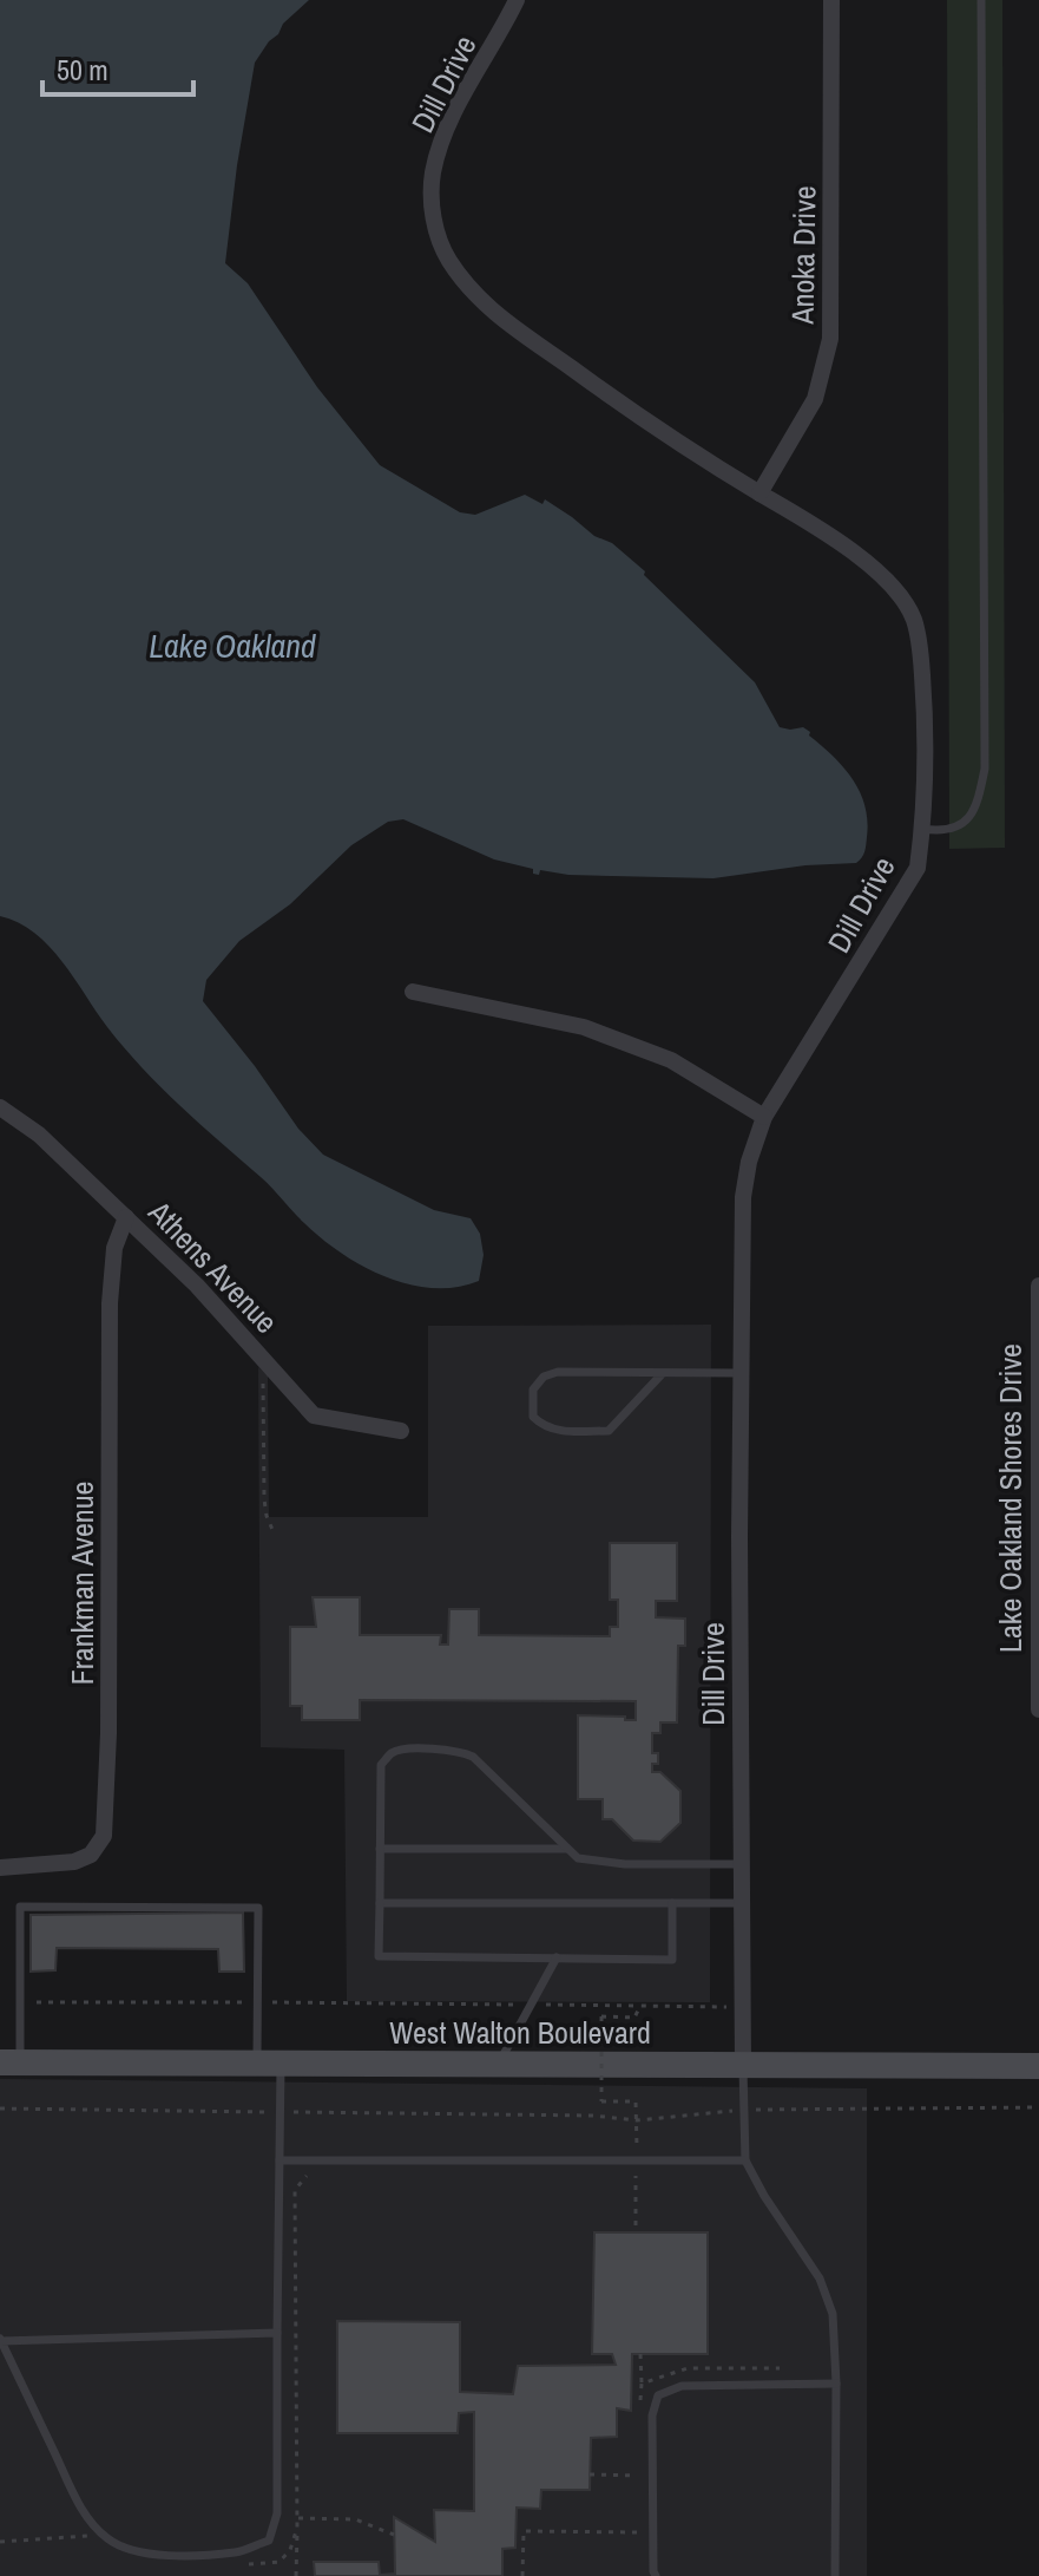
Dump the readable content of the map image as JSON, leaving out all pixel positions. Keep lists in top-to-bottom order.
{
  "streets": {
    "main road": ["West Walton Boulevard"],
    "street": [
      "Dill Drive",
      "Anoka Drive",
      "Athens Avenue",
      "Lake Oakland Shores Drive",
      "Frankman Avenue"
    ]
  },
  "crossings": [
    ["Dill Drive", "Anoka Drive"],
    ["Dill Drive", "West Walton Boulevard"],
    ["Athens Avenue", "Frankman Avenue"]
  ],
  "water": ["Lake Oakland"],
  "scale_bar": "50 m"
}
